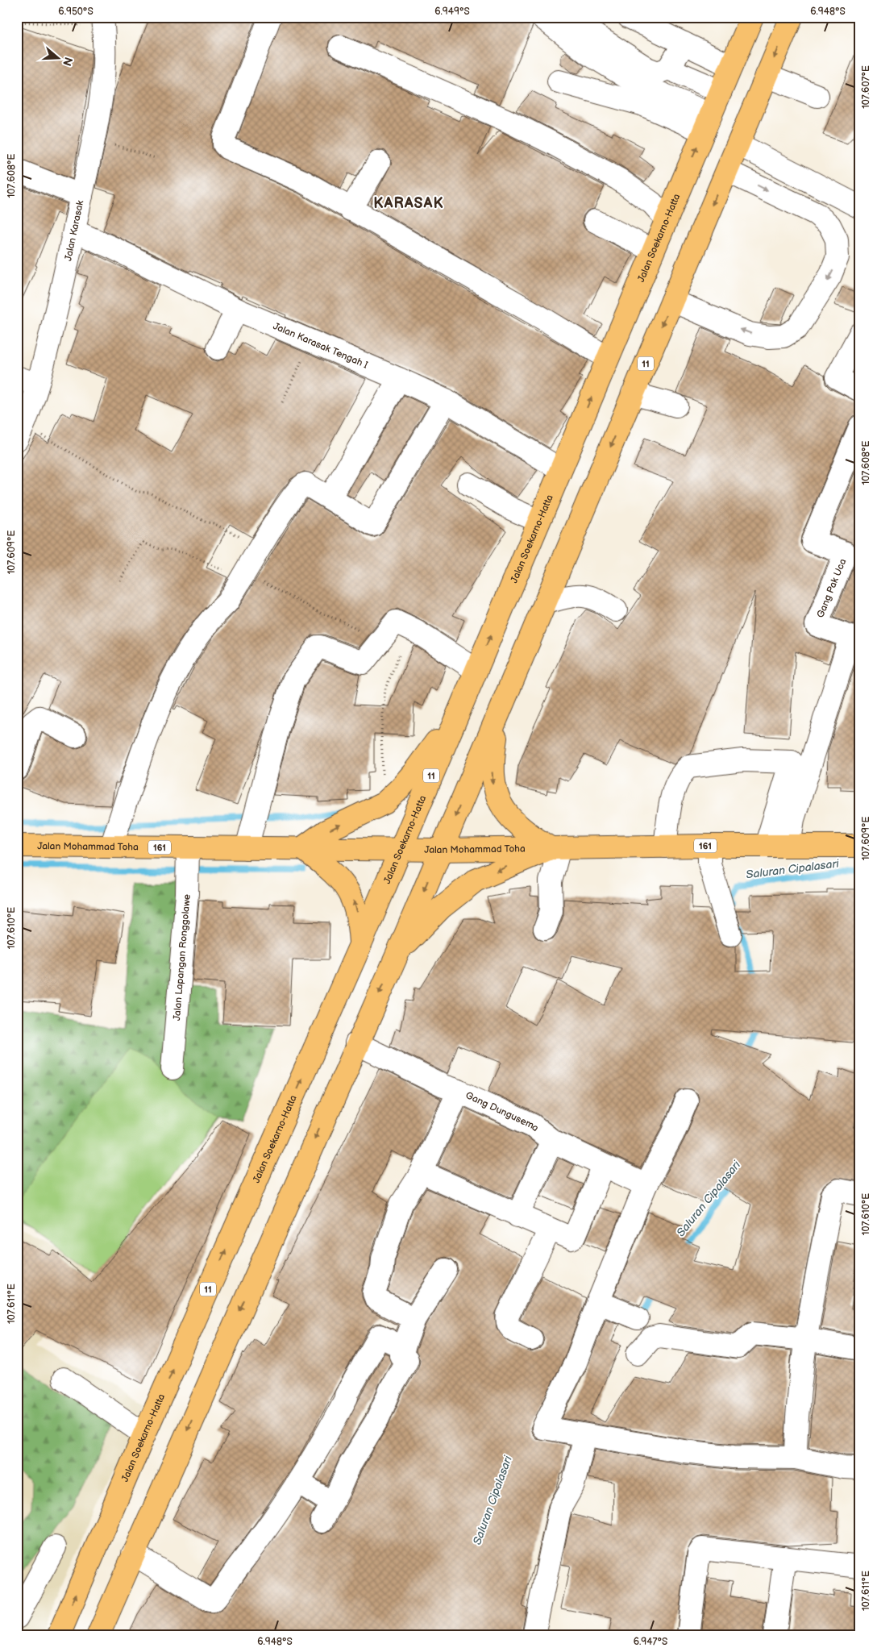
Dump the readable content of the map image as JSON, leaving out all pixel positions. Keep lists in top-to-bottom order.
{
  "streets": {
    "main road": [
      "Jalan Soekarno-Hatta",
      "11",
      "161",
      "Jalan Mohammad Toha"
    ],
    "street": [
      "Jalan Karasak",
      "Jalan Karasak Tengah I",
      "Gang Pak Uca",
      "Jalan Lapangan Ronggolawe",
      "Gang Dungusema"
    ]
  },
  "crossings": [
    ["Jalan Karasak", "Jalan Karasak Tengah I"],
    ["Jalan Soekarno-Hatta", "Jalan Karasak Tengah I"],
    ["Jalan Soekarno-Hatta", "Jalan Mohammad Toha"],
    ["11", "Jalan Mohammad Toha"],
    ["11", "Gang Dungusema"],
    ["Gang Pak Uca", "Jalan Mohammad Toha"],
    ["Jalan Mohammad Toha", "Jalan Lapangan Ronggolawe"]
  ],
  "districts": ["KARASAK"],
  "water": ["Saluran Cipalasari"],
  "north": "right",
  "coordinates": [
    "6.950°S",
    "6.949°S",
    "6.948°S",
    "107.607°E",
    "107.608°E",
    "107.609°E",
    "107.610°E",
    "107.611°E",
    "6.947°S"
  ]
}
